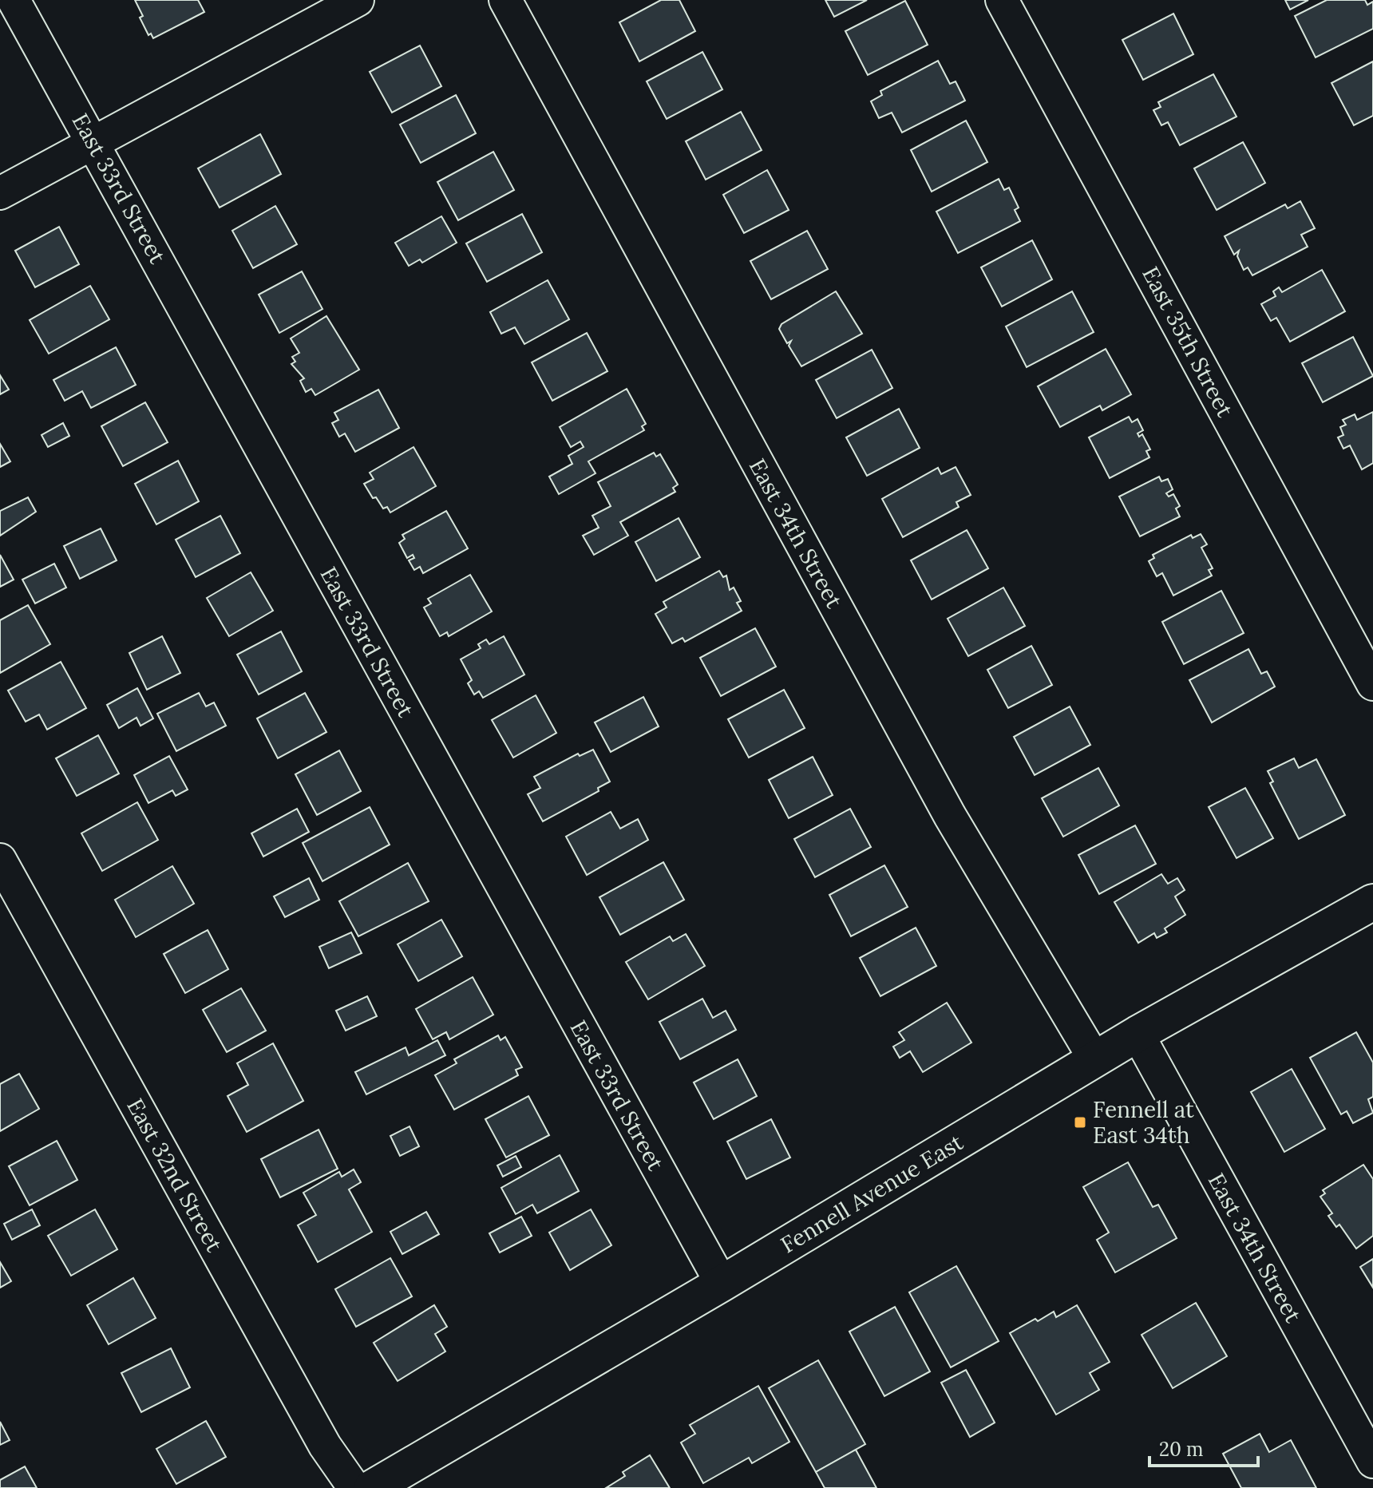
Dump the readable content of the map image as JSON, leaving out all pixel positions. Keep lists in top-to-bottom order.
{
  "streets": {
    "main road": ["Fennell Avenue East"],
    "street": [
      "East 33rd Street",
      "East 35th Street",
      "East 34th Street",
      "East 32nd Street"
    ]
  },
  "crossings": [
    ["East 33rd Street", "Fennell Avenue East"],
    ["East 34th Street", "Fennell Avenue East"]
  ],
  "places": {
    "transit": ["Fennell at East 34th"]
  },
  "scale_bar": "20 m"
}
